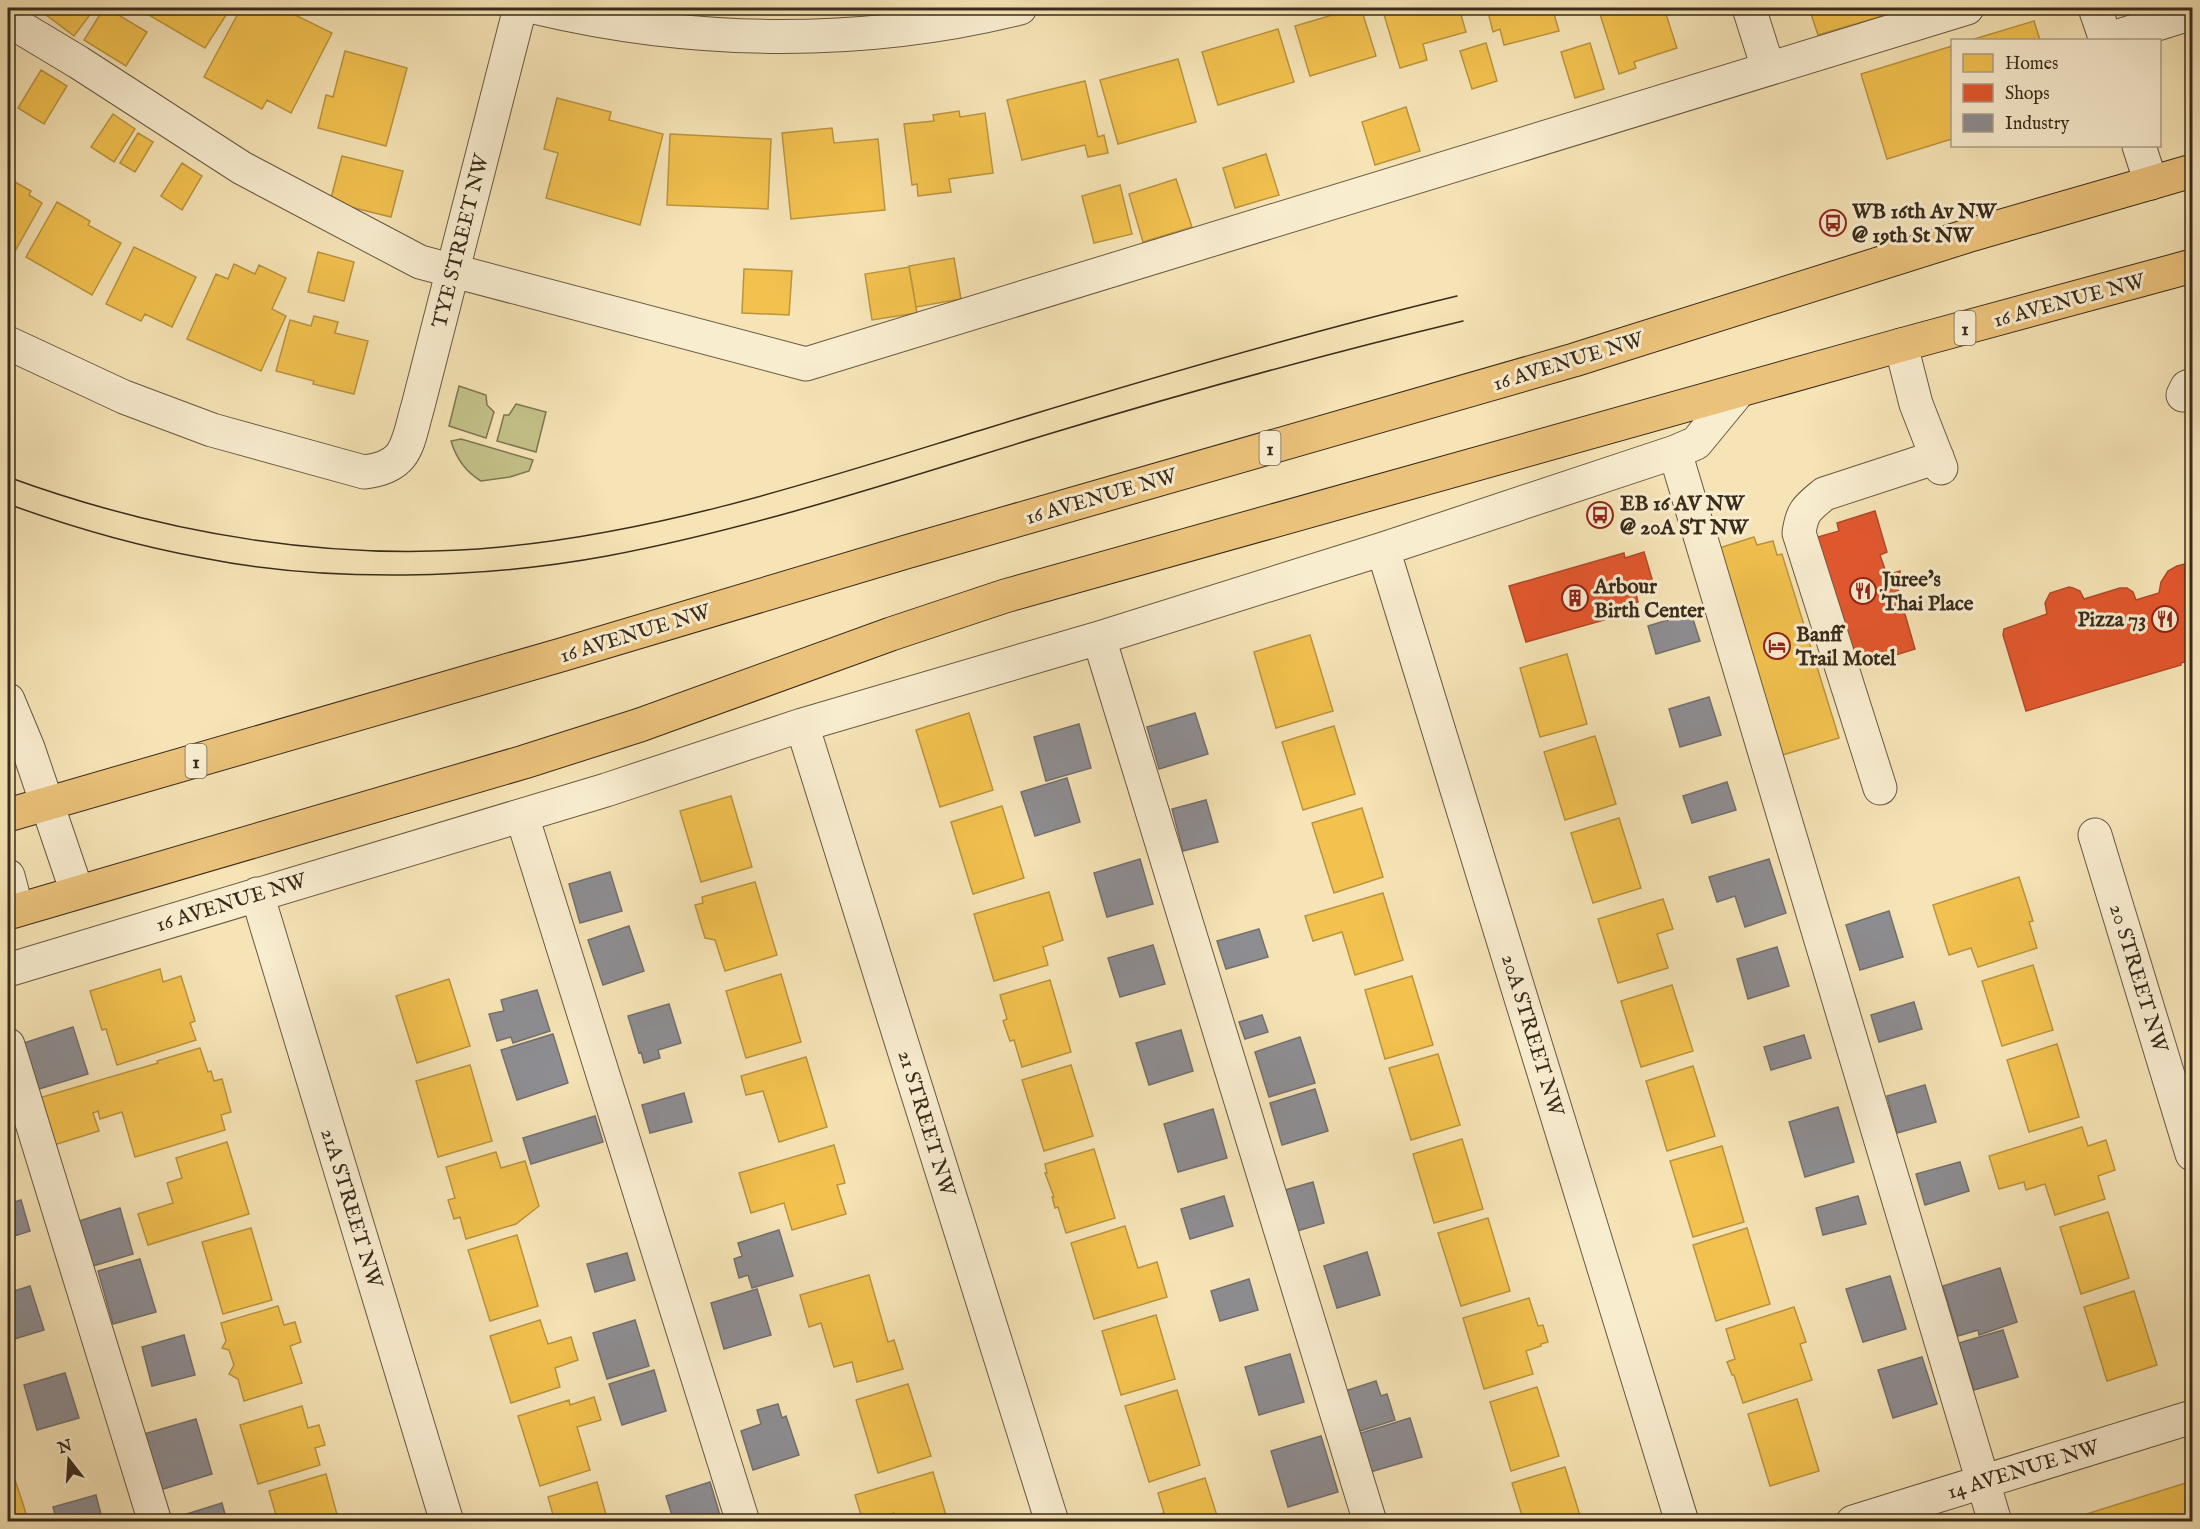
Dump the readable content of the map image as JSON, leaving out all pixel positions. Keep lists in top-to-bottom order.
{
  "streets": {
    "highway": ["16 AVENUE NW", "1"],
    "street": [
      "TYE STREET NW",
      "20 STREET NW",
      "20A STREET NW",
      "21 STREET NW",
      "21A STREET NW",
      "14 AVENUE NW"
    ]
  },
  "crossings": [
    ["16 AVENUE NW", "20A STREET NW"],
    ["16 AVENUE NW", "21 STREET NW"],
    ["16 AVENUE NW", "21A STREET NW"]
  ],
  "places": {
    "bus stop": ["WB 16th Av NW @ 19th St NW", "EB 16 AV NW @ 20A ST NW"],
    "restaurant": ["Juree's Thai Place", "Pizza 73"],
    "building": ["Arbour Birth Center"],
    "hotel": ["Banff Trail Motel"]
  },
  "legend": ["Homes", "Shops", "Industry"],
  "north": "top"
}
